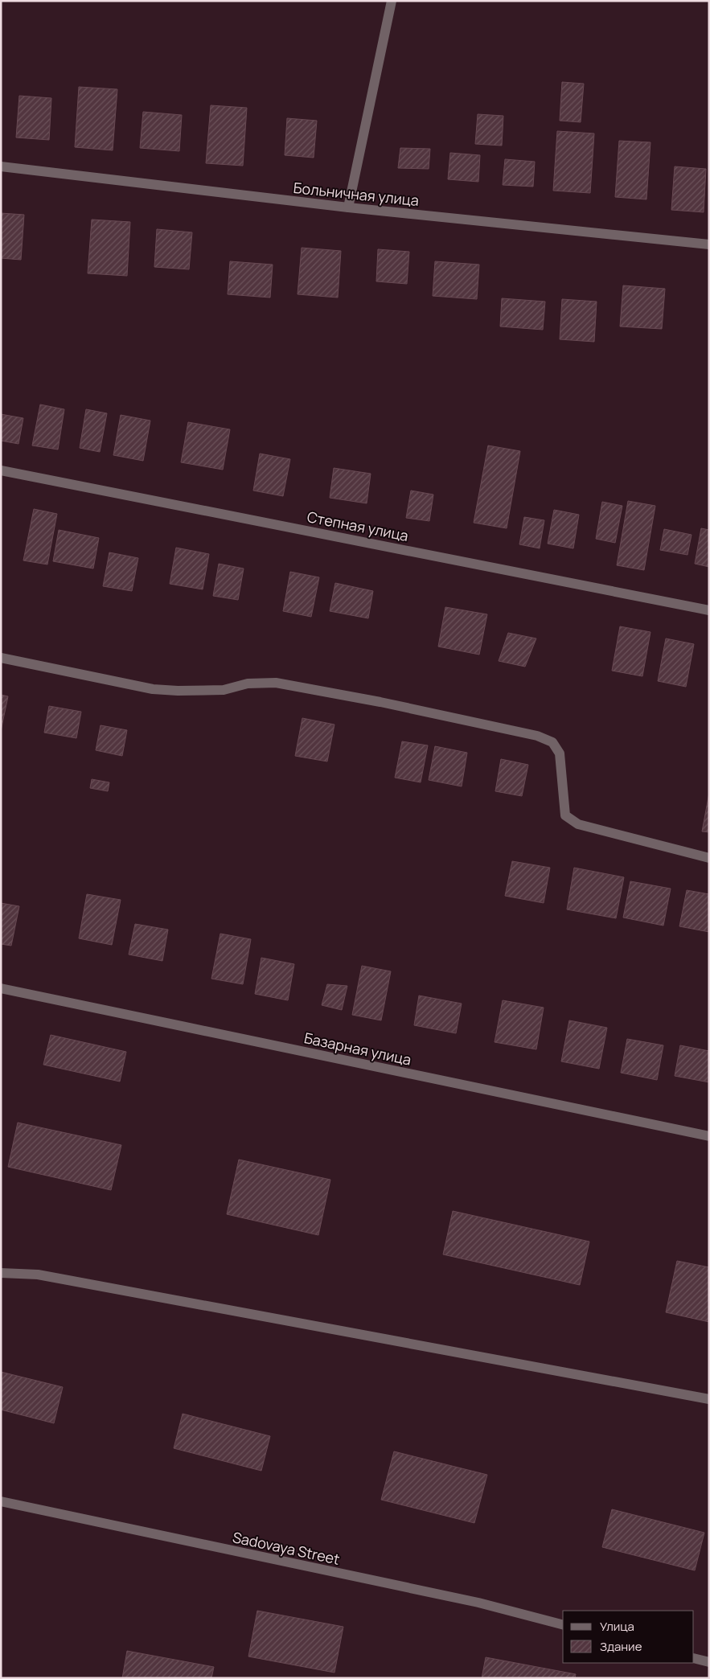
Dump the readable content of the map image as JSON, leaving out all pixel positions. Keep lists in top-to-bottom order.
{
  "streets": {
    "street": [
      "Больничная улица",
      "Степная улица",
      "Базарная улица",
      "Sadovaya Street"
    ]
  },
  "legend": ["Улица", "Здание"]
}
